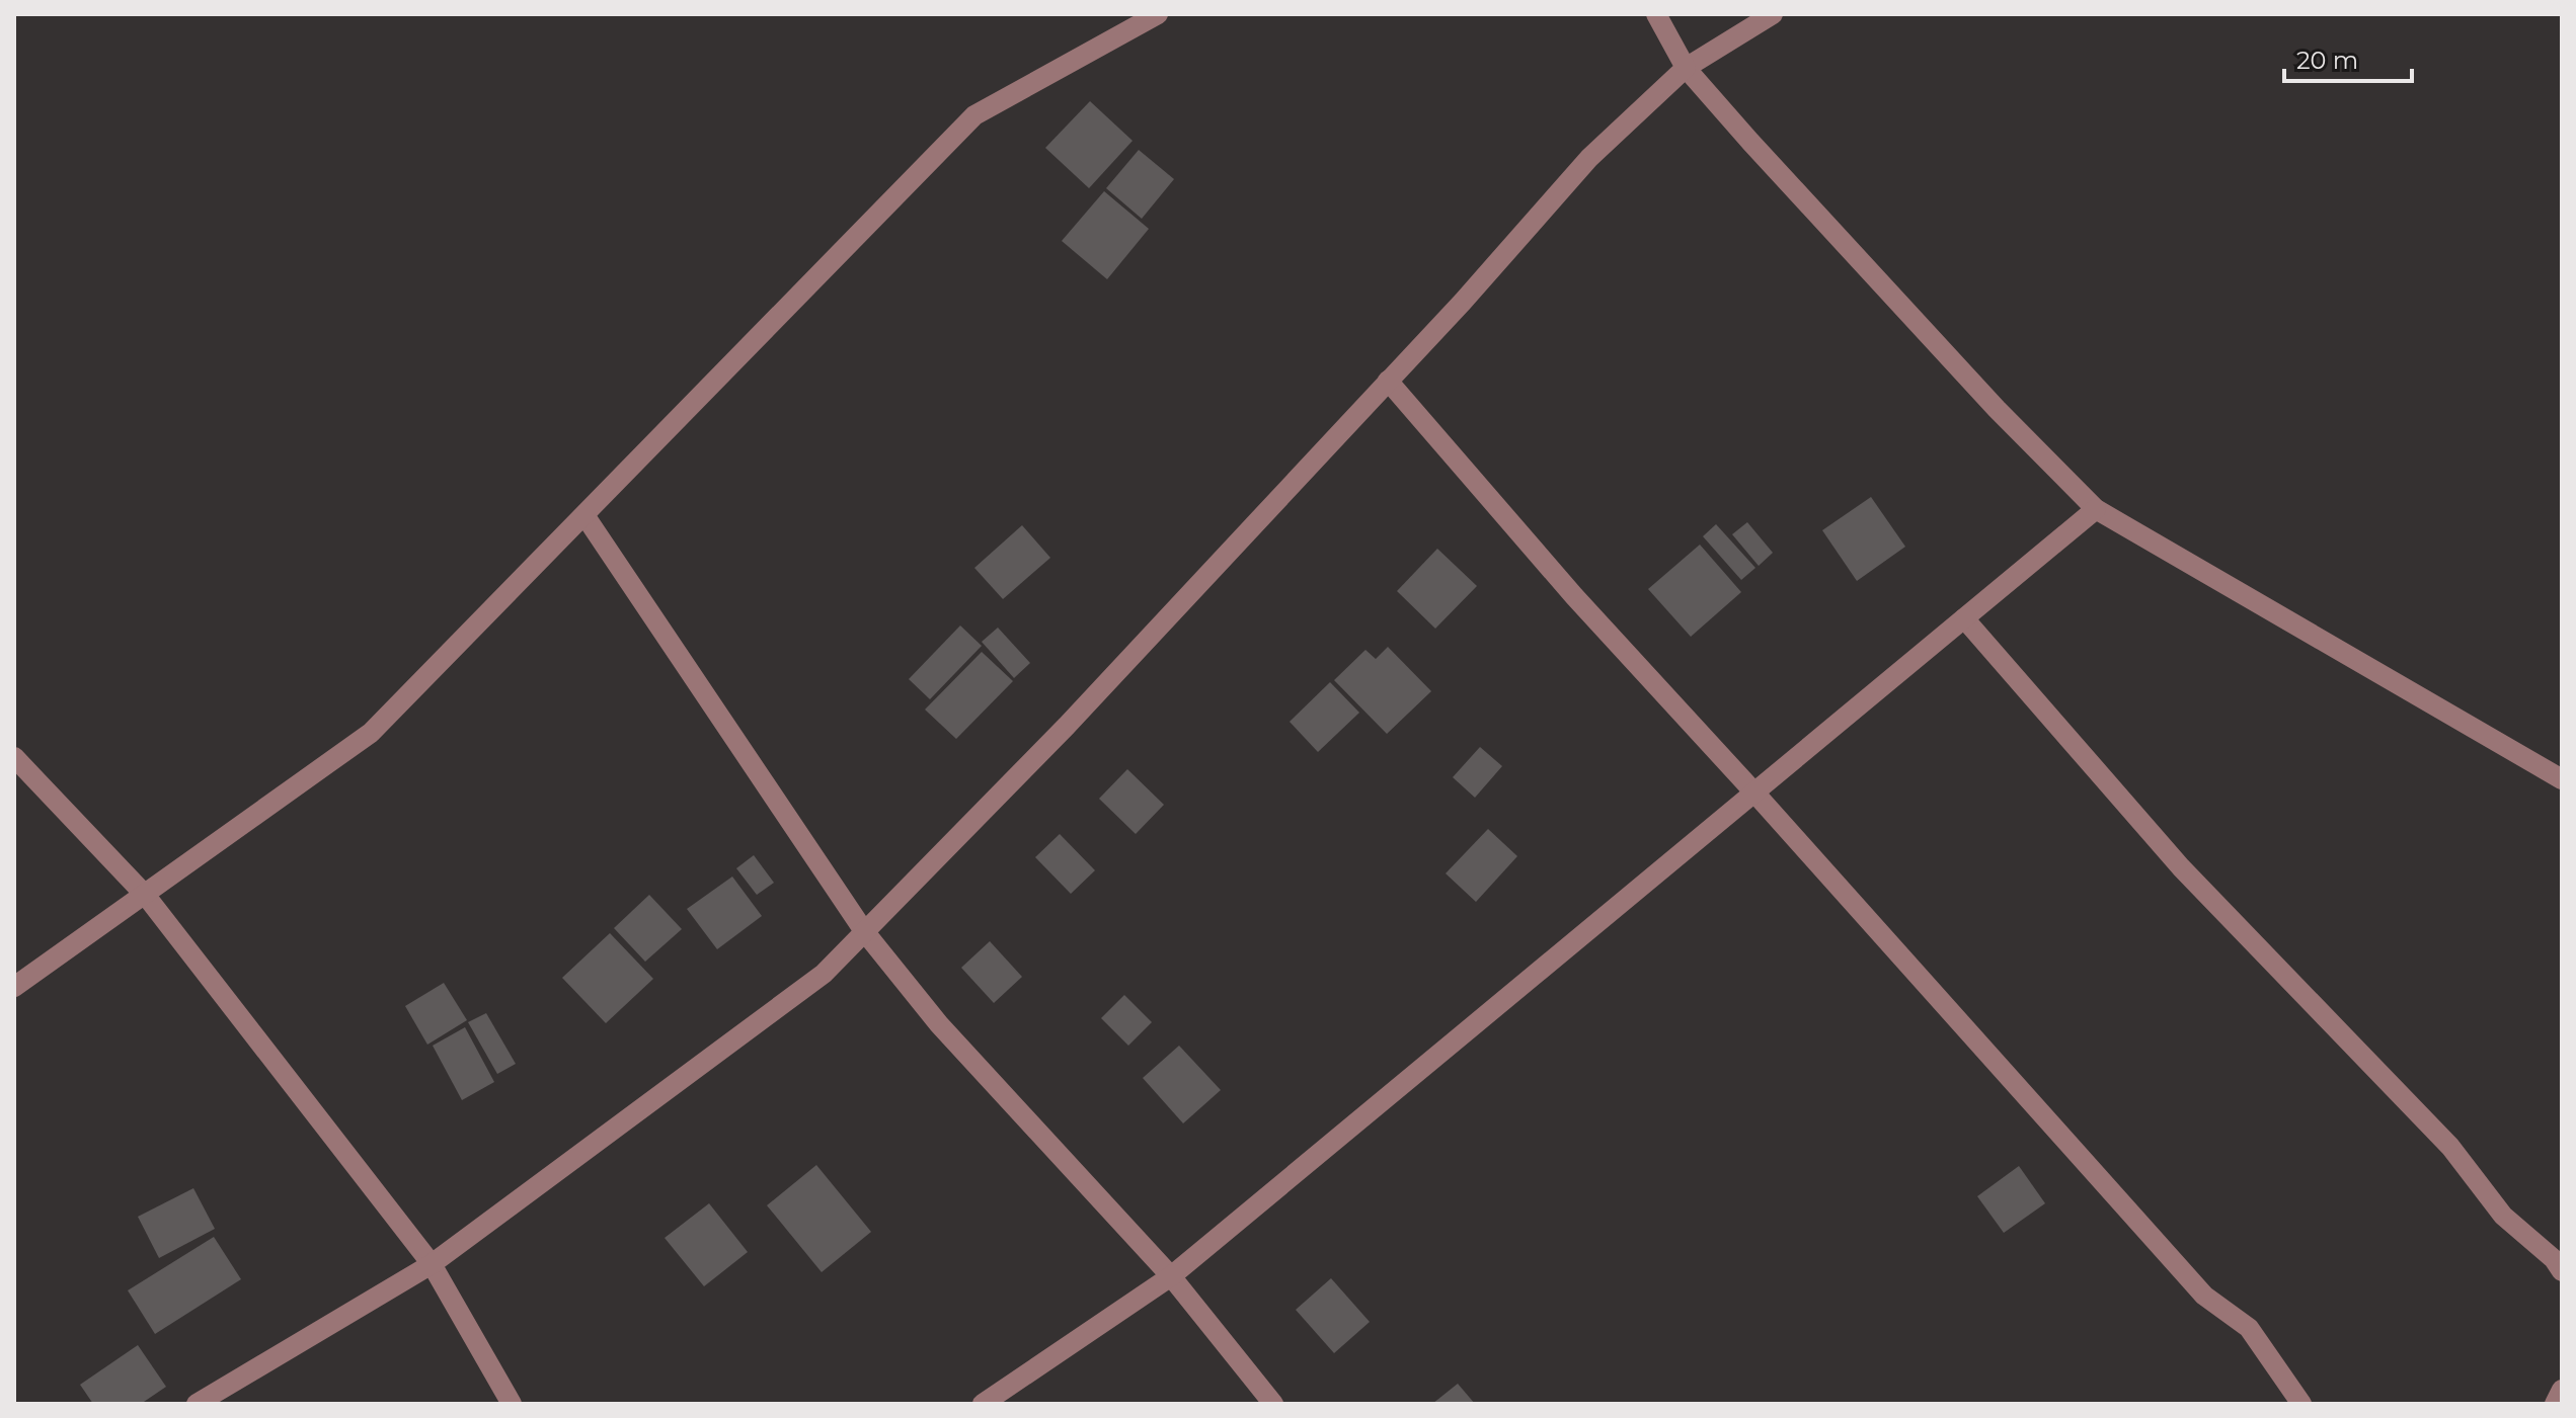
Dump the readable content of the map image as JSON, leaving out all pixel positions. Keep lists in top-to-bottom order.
{
  "scale_bar": "20 m"
}
